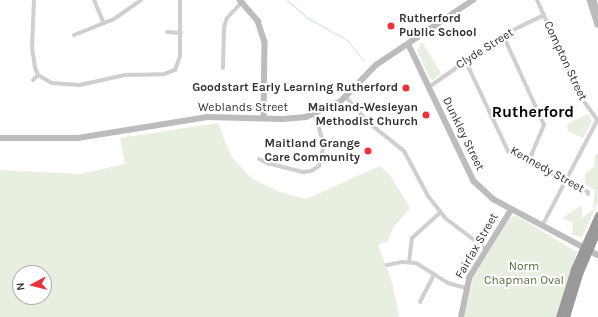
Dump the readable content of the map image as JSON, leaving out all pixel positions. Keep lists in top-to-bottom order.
{
  "streets": {
    "street": [
      "Clyde Street",
      "Compton Street",
      "Weblands Street",
      "Dunkley Street",
      "Kennedy Street",
      "Fairfax Street"
    ]
  },
  "crossings": [
    ["Clyde Street", "Compton Street"],
    ["Clyde Street", "Dunkley Street"],
    ["Clyde Street", "Kennedy Street"],
    ["Weblands Street", "Dunkley Street"],
    ["Dunkley Street", "Fairfax Street"]
  ],
  "districts": ["Rutherford"],
  "parks": ["Norm Chapman Oval"],
  "places": [
    "Rutherford Public School",
    "Goodstart Early Learning Rutherford",
    "Maitland-Wesleyan Methodist Church",
    "Maitland Grange Care Community"
  ],
  "north": "left"
}
